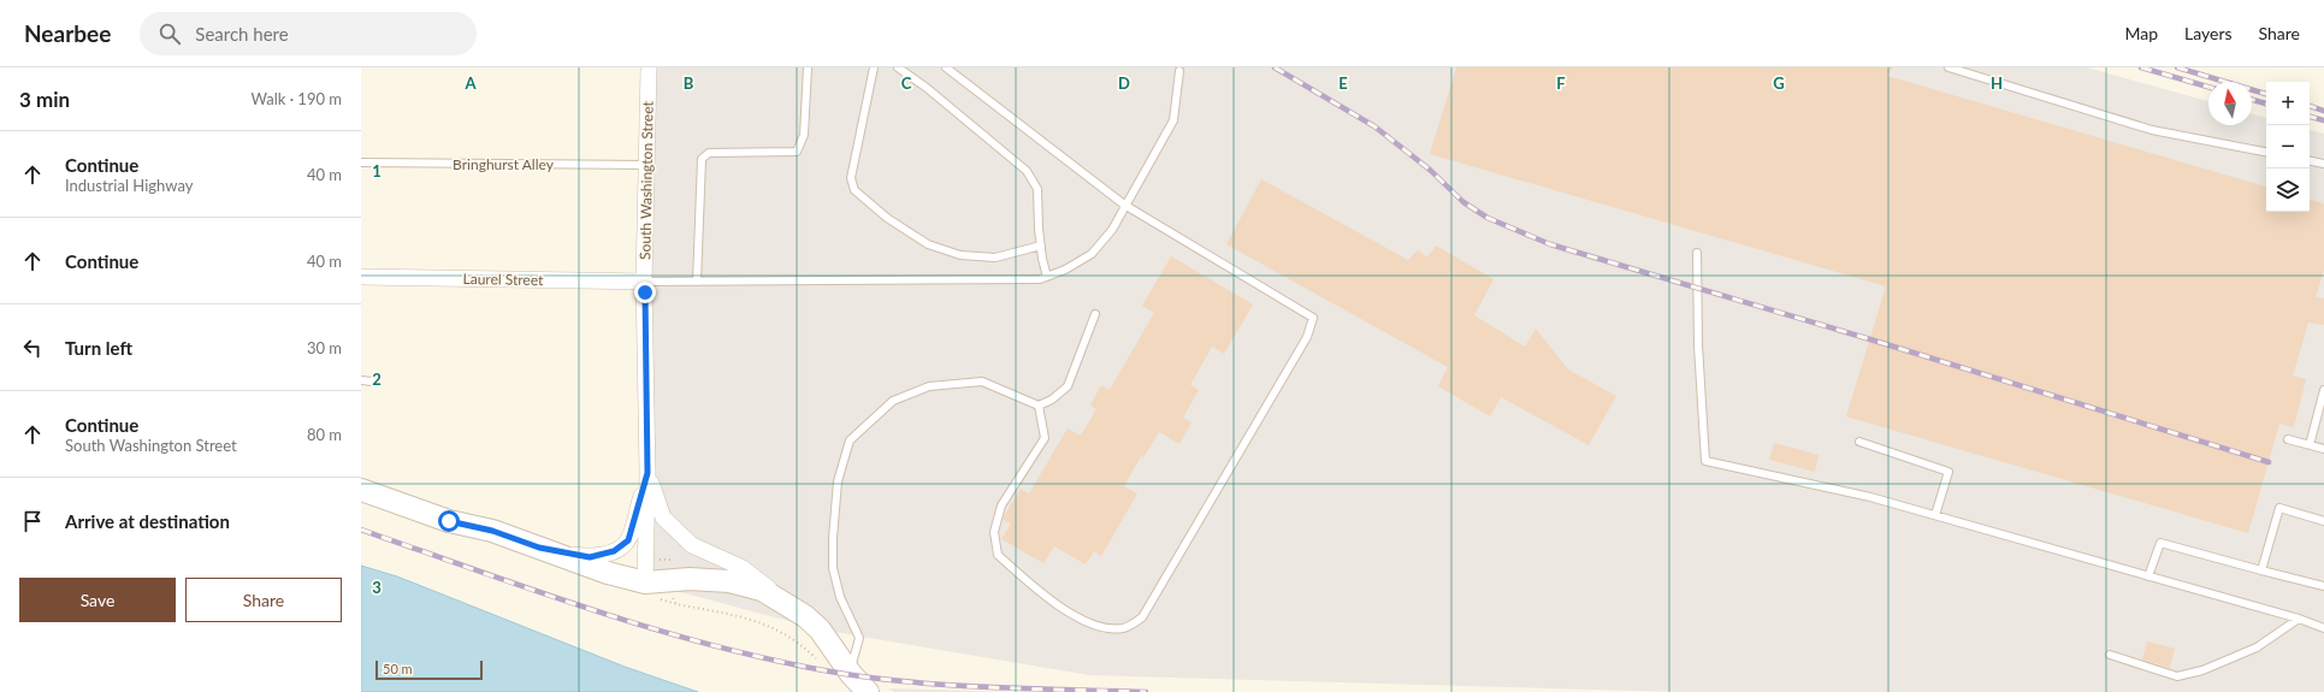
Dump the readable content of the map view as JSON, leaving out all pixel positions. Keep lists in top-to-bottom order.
{
  "streets": {
    "street": ["South Washington Street", "Laurel Street"],
    "lane": ["Bringhurst Alley"]
  },
  "crossings": [
    ["Bringhurst Alley", "South Washington Street"],
    ["South Washington Street", "Laurel Street"]
  ],
  "scale_bar": "50 m",
  "north": "top",
  "page": {
    "header": "Nearbee",
    "search": "Search here",
    "nav": ["Map", "Layers", "Share"],
    "heading": ["3 min", "Walk · 190 m"],
    "map_buttons": ["+", "−"],
    "list": [
      ["Continue", "Industrial Highway", "40 m"],
      ["Continue", "40 m"],
      ["Turn left", "30 m"],
      ["Continue", "South Washington Street", "80 m"],
      "Arrive at destination"
    ],
    "buttons": ["Save", "Share"],
    "scale": "50 m"
  },
  "grid": {
    "columns": [
      "A",
      "B",
      "C",
      "D",
      "E",
      "F",
      "G",
      "H"
    ],
    "rows": ["1", "2", "3"]
  }
}
